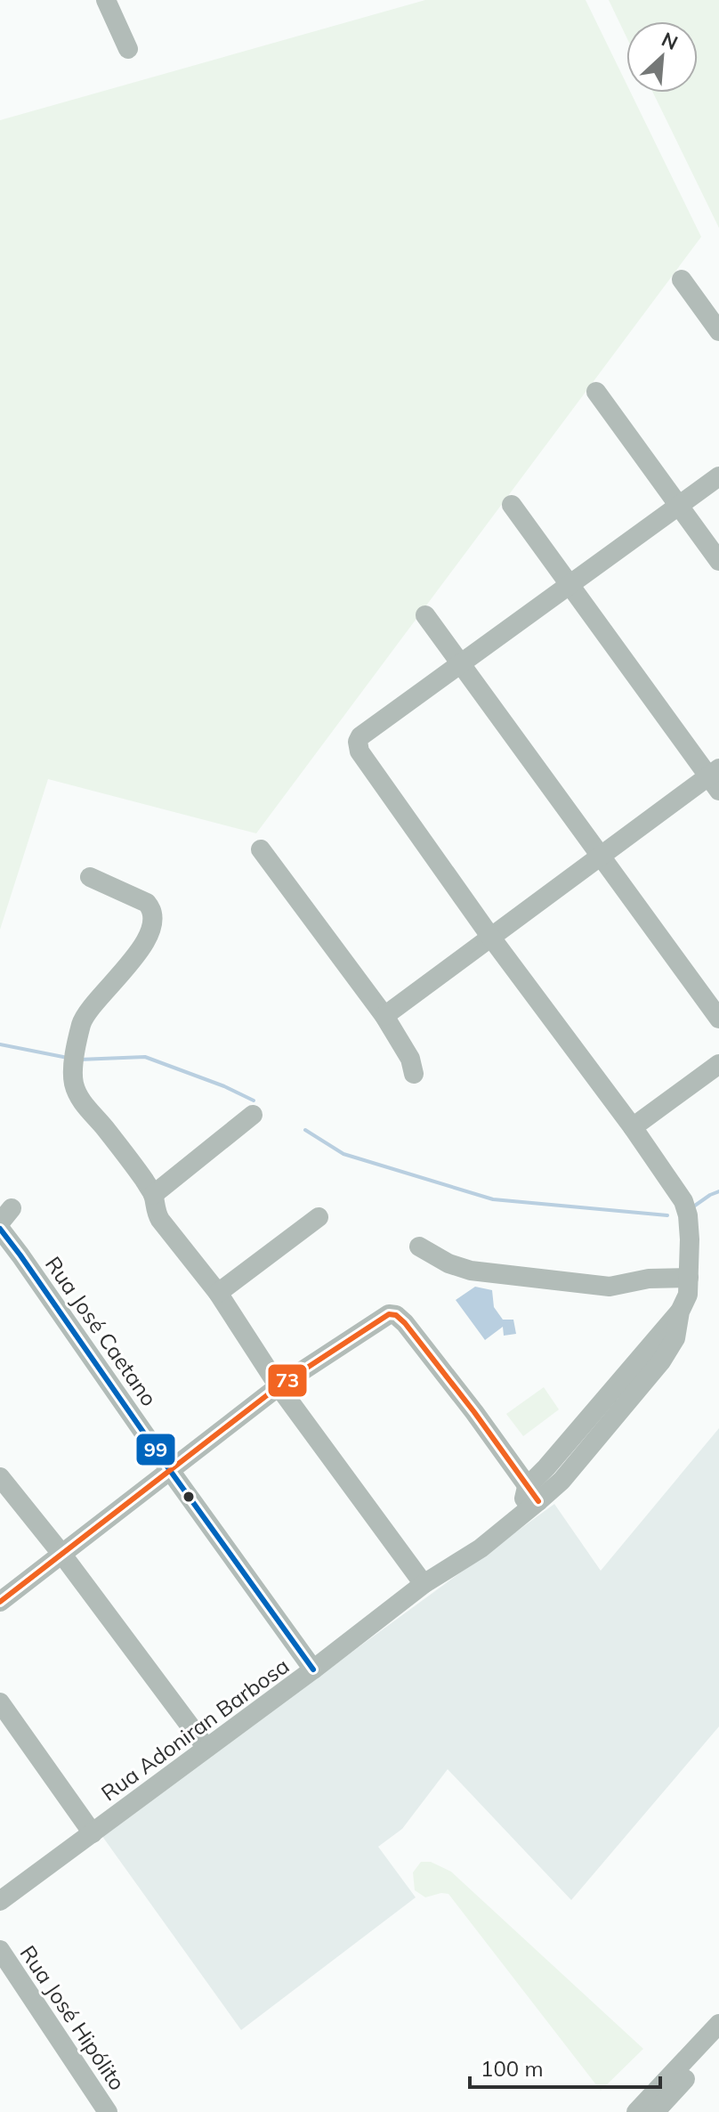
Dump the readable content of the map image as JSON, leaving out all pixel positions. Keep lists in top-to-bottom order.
{
  "streets": {
    "street": ["Rua José Caetano", "Rua Adoniran Barbosa", "Rua José Hipólito"]
  },
  "crossings": [
    ["Rua José Caetano", "Rua Adoniran Barbosa"]
  ],
  "lines": ["transit line 99", "transit line 73"],
  "scale_bar": "100 m",
  "north": "top right"
}
